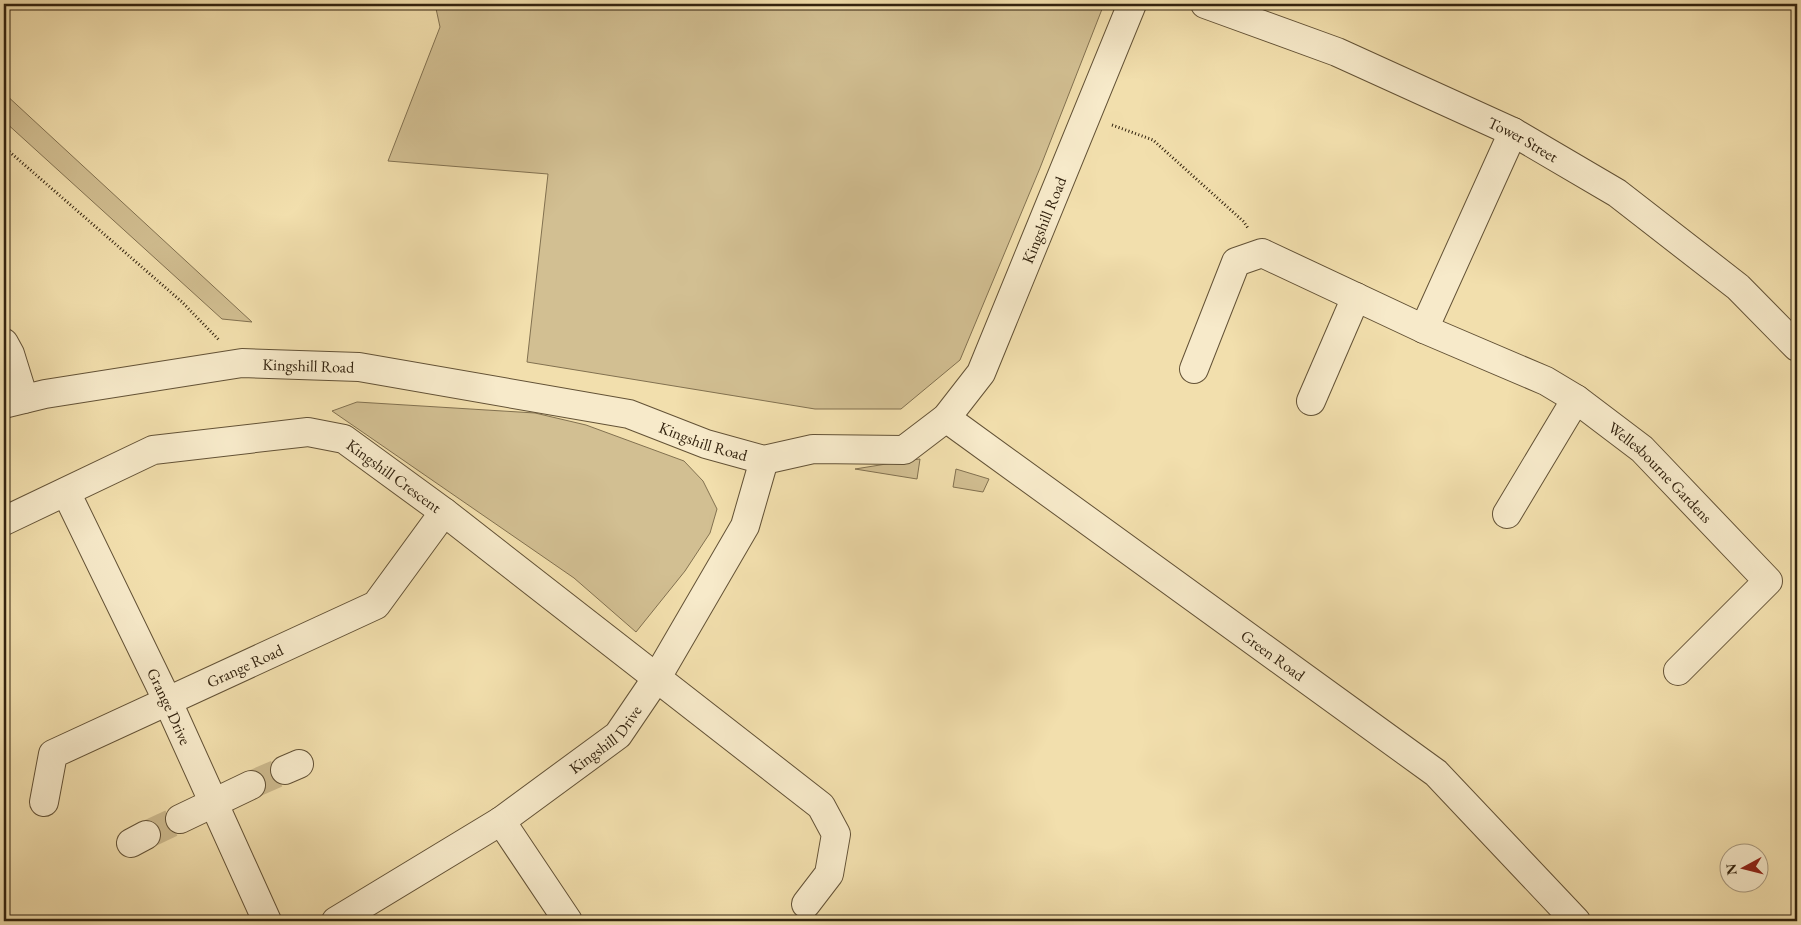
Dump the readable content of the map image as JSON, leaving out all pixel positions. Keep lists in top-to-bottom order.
{
  "streets": {
    "street": [
      "Tower Street",
      "Kingshill Road",
      "Wellesbourne Gardens",
      "Kingshill Crescent",
      "Green Road",
      "Grange Road",
      "Grange Drive",
      "Kingshill Drive"
    ]
  },
  "crossings": [
    ["Kingshill Road", "Green Road"],
    ["Kingshill Road", "Kingshill Drive"],
    ["Kingshill Crescent", "Grange Road"],
    ["Kingshill Crescent", "Grange Drive"],
    ["Kingshill Crescent", "Kingshill Drive"],
    ["Grange Road", "Grange Drive"]
  ],
  "north": "left"
}
